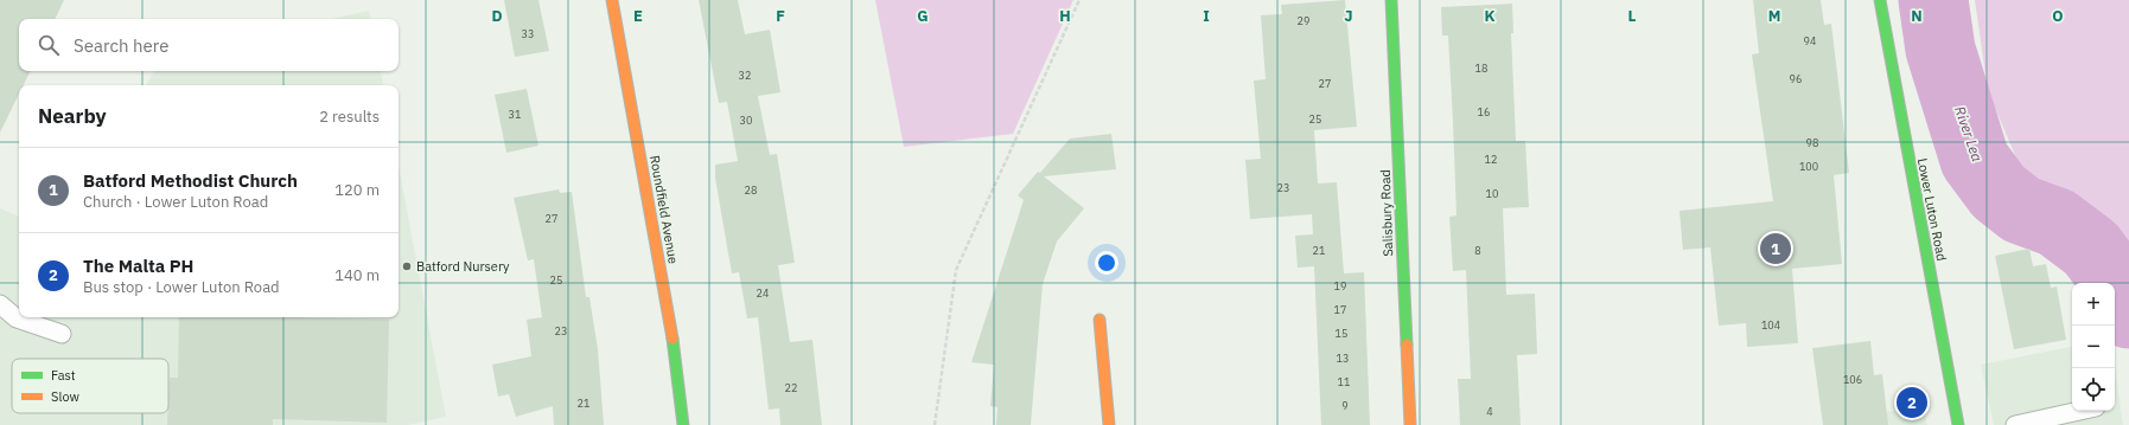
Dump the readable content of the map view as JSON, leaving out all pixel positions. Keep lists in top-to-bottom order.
{
  "streets": {
    "street": ["Roundfield Avenue", "Lower Luton Road", "Salisbury Road"]
  },
  "water": ["River Lea"],
  "places": ["Batford Nursery"],
  "house_numbers": [
    "29",
    "33",
    "94",
    "18",
    "32",
    "96",
    "27",
    "16",
    "31",
    "25",
    "30",
    "98",
    "12",
    "100",
    "23",
    "28",
    "10",
    "27",
    "21",
    "8",
    "25",
    "19",
    "24",
    "17",
    "104",
    "23",
    "15",
    "13",
    "106",
    "11",
    "22",
    "21",
    "9",
    "4"
  ],
  "legend": ["Fast", "Slow"],
  "page": {
    "search": "Search here",
    "heading": ["Nearby", "2 results"],
    "list": [
      {
        "mark": "1",
        "name": "Batford Methodist Church",
        "note": "Church · Lower Luton Road",
        "value": "120 m"
      },
      {
        "mark": "2",
        "name": "The Malta PH",
        "note": "Bus stop · Lower Luton Road",
        "value": "140 m"
      }
    ],
    "pins": ["1", "2"],
    "map_buttons": ["+", "−"]
  },
  "grid": {
    "columns": [
      "D",
      "E",
      "F",
      "G",
      "H",
      "I",
      "J",
      "K",
      "L",
      "M",
      "N",
      "O"
    ]
  }
}
